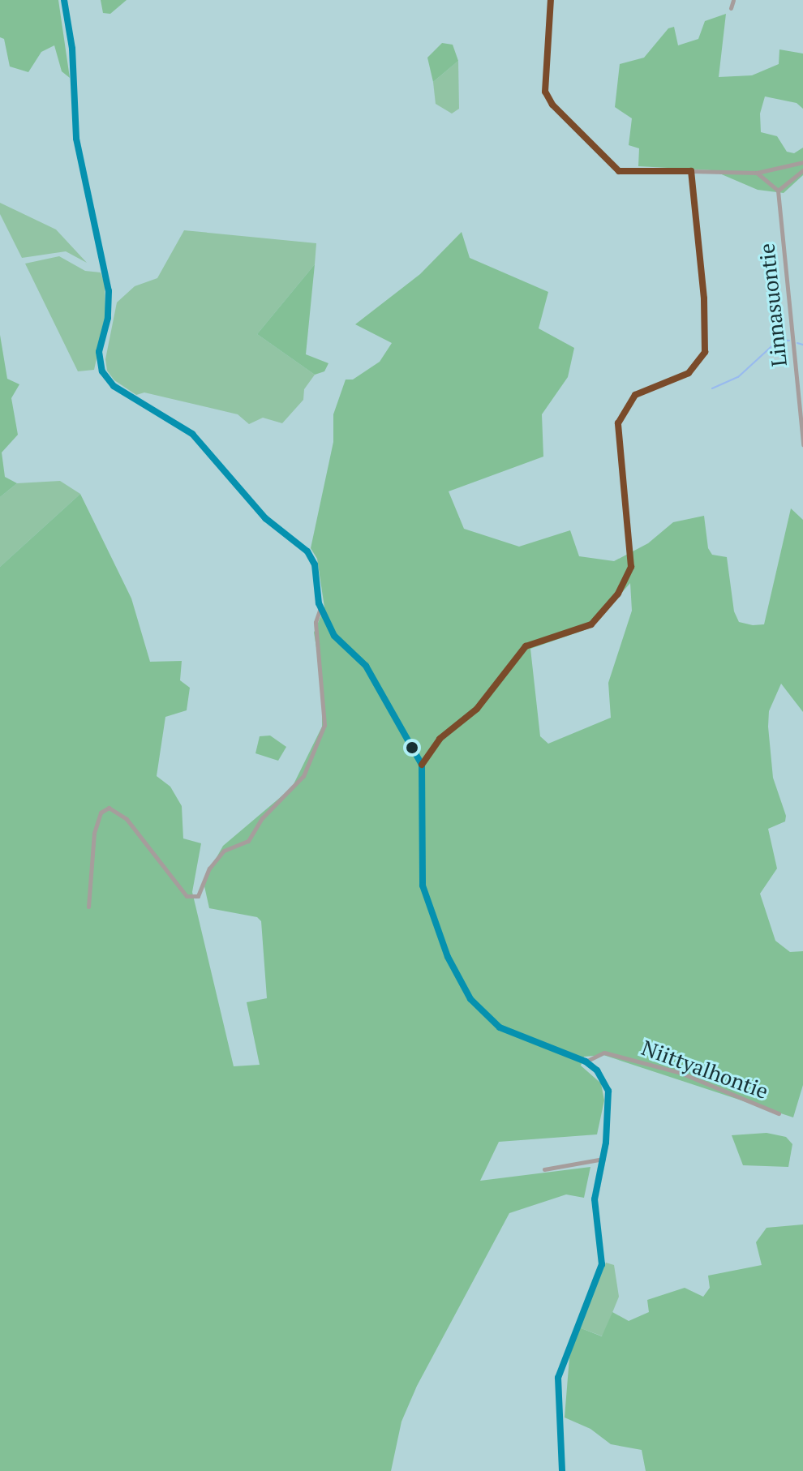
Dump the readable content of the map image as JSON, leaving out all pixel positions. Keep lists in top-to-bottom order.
{
  "streets": {
    "street": ["Linnasuontie", "Niittyalhontie"]
  }
}
